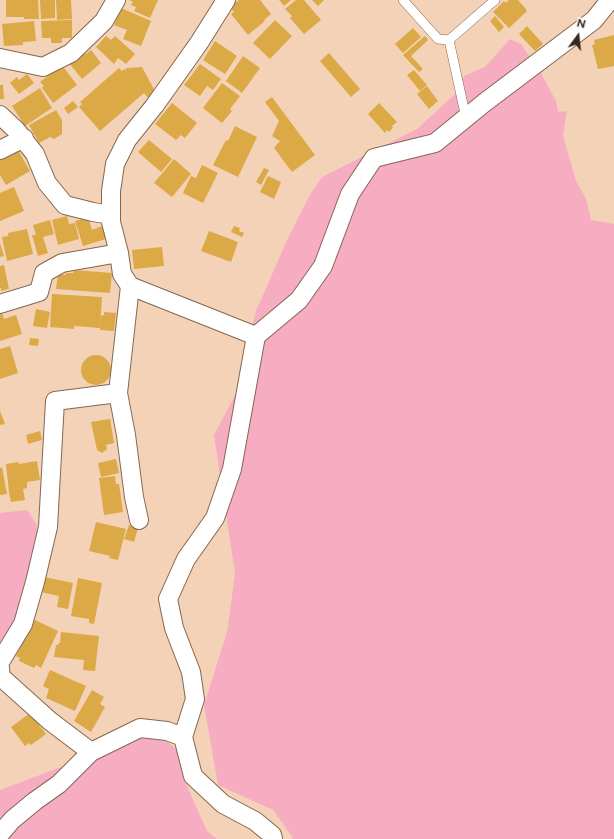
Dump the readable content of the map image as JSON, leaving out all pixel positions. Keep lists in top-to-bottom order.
{
  "north": "top"
}
